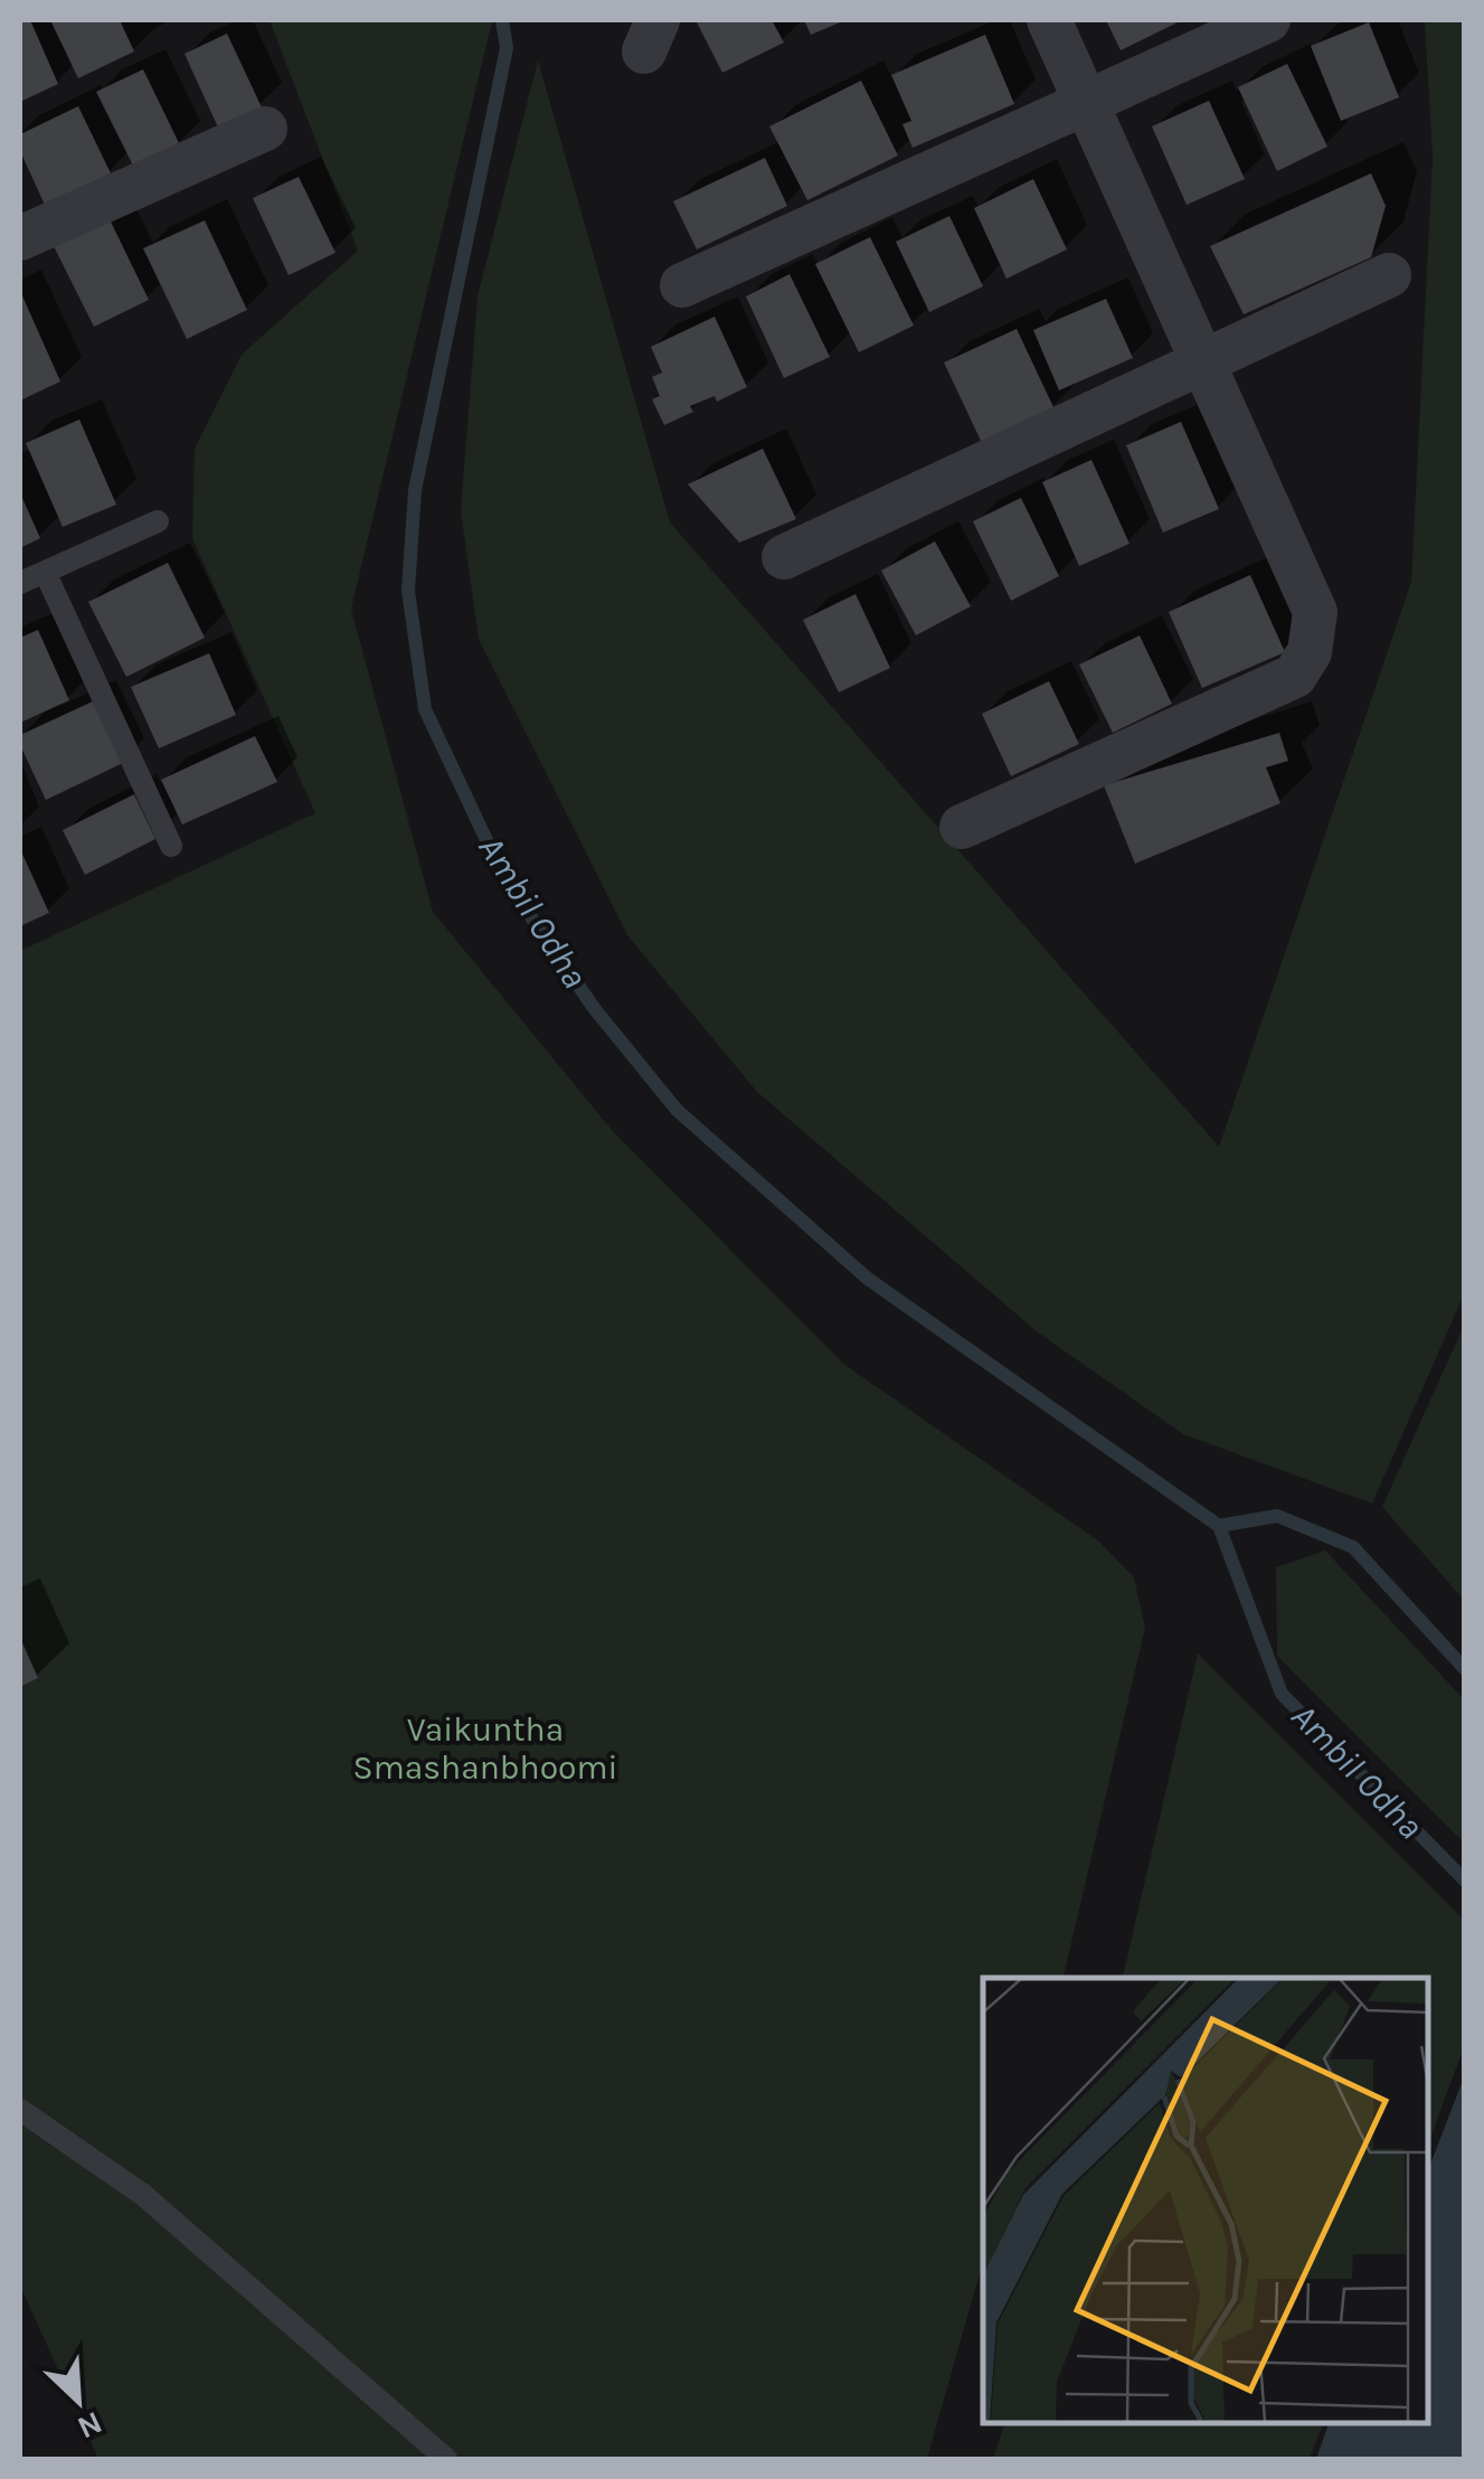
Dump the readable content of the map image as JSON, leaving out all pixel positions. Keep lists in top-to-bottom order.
{
  "water": ["Ambil Odha"],
  "parks": ["Vaikuntha Smashanbhoomi"],
  "north": "bottom right"
}
